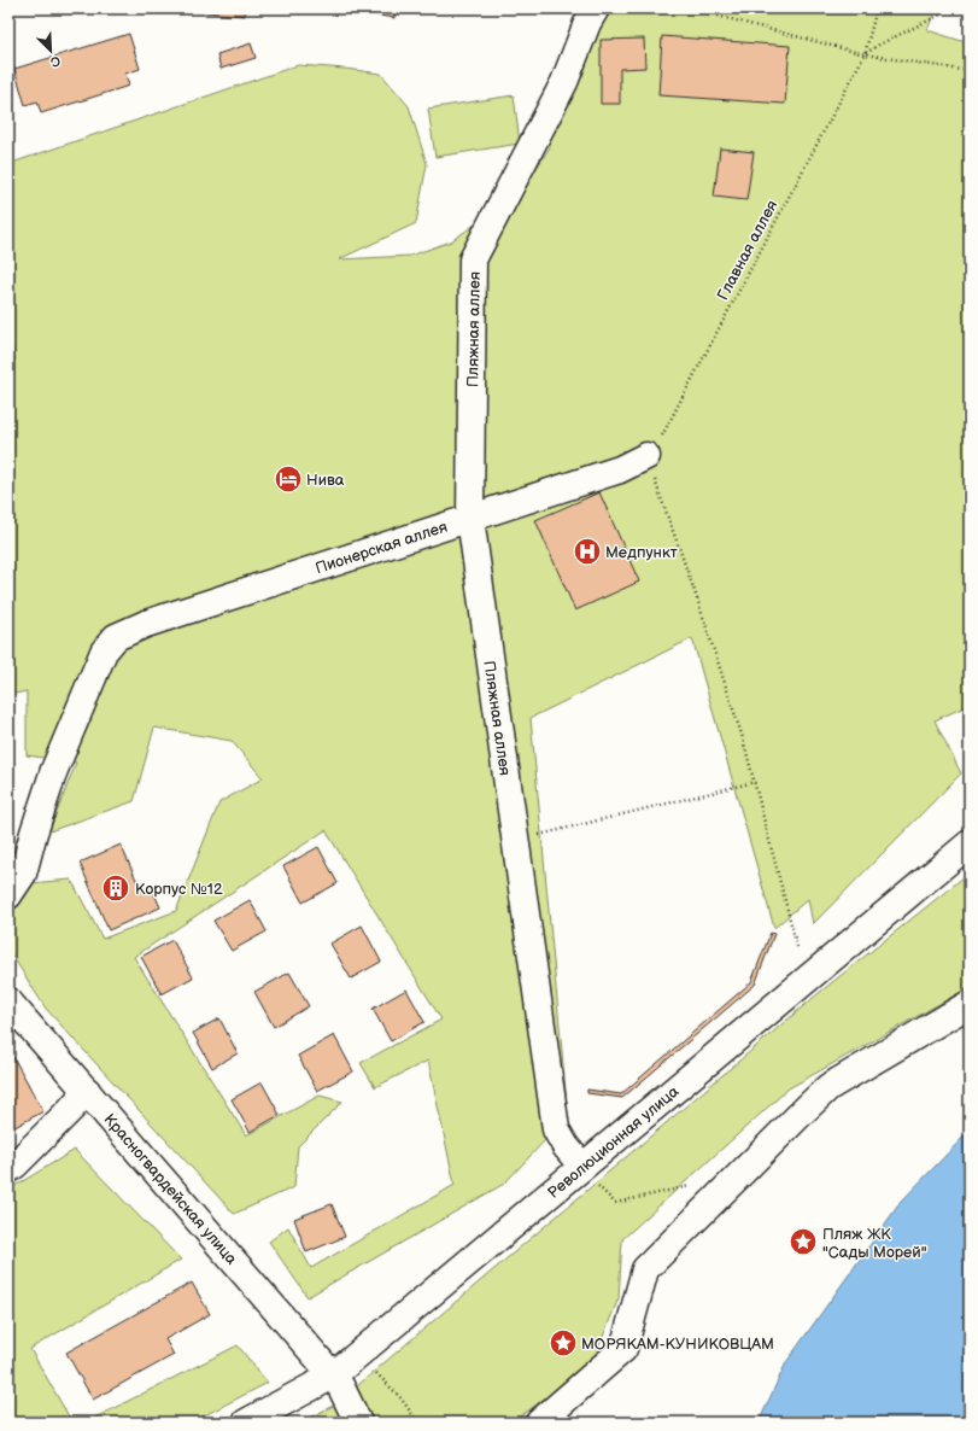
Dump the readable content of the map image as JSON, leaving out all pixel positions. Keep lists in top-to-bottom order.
{
  "streets": {
    "street": [
      "Пляжная аллея",
      "Пионерская аллея",
      "Революционная улица",
      "Красногвардейская улица"
    ],
    "path": ["Главная аллея"]
  },
  "crossings": [
    ["Главная аллея", "Пионерская аллея"],
    ["Пляжная аллея", "Пионерская аллея"],
    ["Пляжная аллея", "Революционная улица"],
    ["Революционная улица", "Красногвардейская улица"]
  ],
  "places": {
    "hotel": ["Нива"],
    "hospital": ["Медпункт"],
    "building": ["Корпус №12"],
    "place": ["Пляж ЖК \"Сады Морей\"", "МОРЯКАМ-КУНИКОВЦАМ"]
  },
  "north": "bottom right"
}
